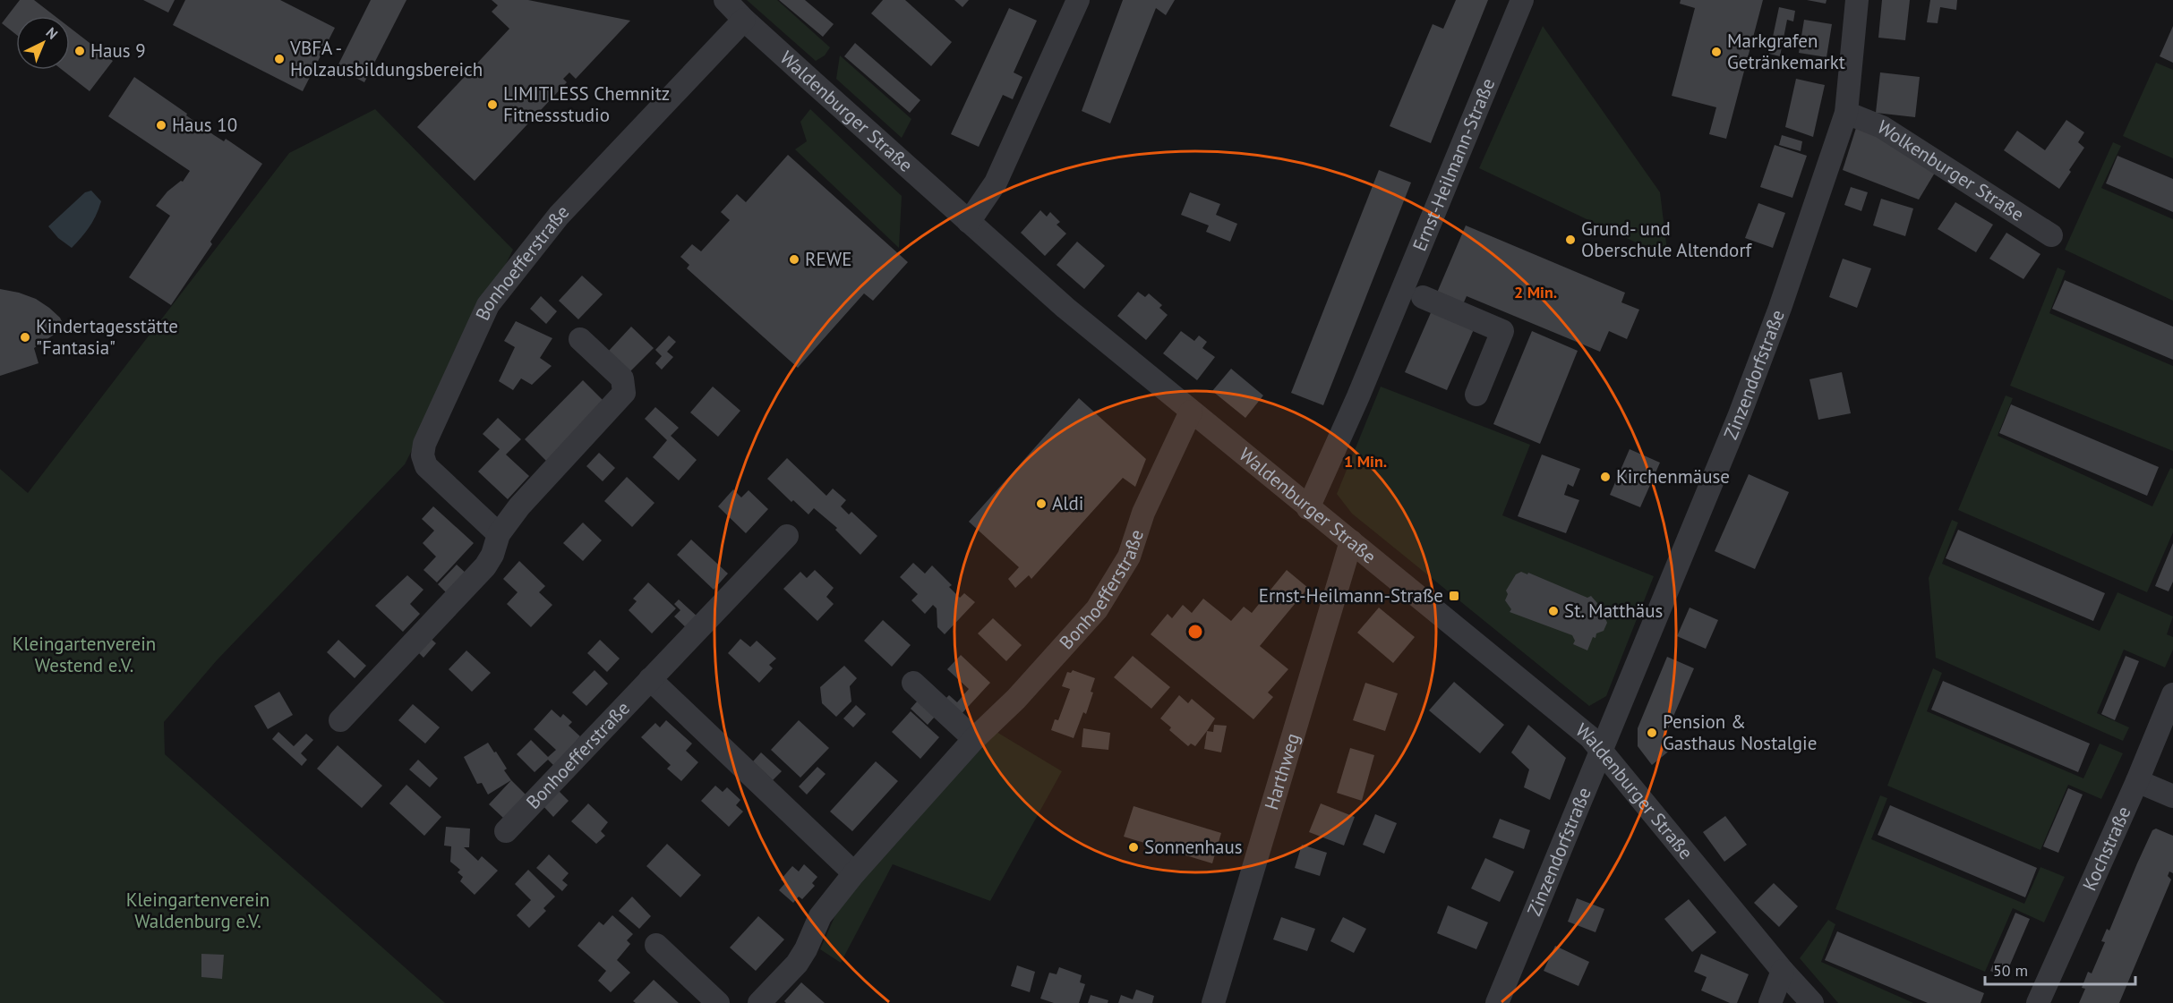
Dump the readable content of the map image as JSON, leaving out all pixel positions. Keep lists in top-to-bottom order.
{
  "streets": {
    "street": [
      "Waldenburger Straße",
      "Ernst-Heilmann-Straße",
      "Wolkenburger Straße",
      "Bonhoefferstraße",
      "Zinzendorfstraße",
      "Harthweg",
      "Kochstraße"
    ]
  },
  "crossings": [
    ["Waldenburger Straße", "Ernst-Heilmann-Straße"],
    ["Waldenburger Straße", "Bonhoefferstraße"],
    ["Waldenburger Straße", "Zinzendorfstraße"],
    ["Waldenburger Straße", "Harthweg"],
    ["Wolkenburger Straße", "Zinzendorfstraße"]
  ],
  "parks": ["Kleingartenverein Westend e.V.", "Kleingartenverein Waldenburg e.V."],
  "places": {
    "other": [
      "Haus 9",
      "Markgrafen Getränkemarkt",
      "VBFA - Holzausbildungsbereich",
      "LIMITLESS Chemnitz Fitnessstudio",
      "Haus 10",
      "Grund- und Oberschule Altendorf",
      "REWE",
      "Kindertagesstätte \"Fantasia\"",
      "Kirchenmäuse",
      "Aldi",
      "St. Matthäus",
      "Pension & Gasthaus Nostalgie",
      "Sonnenhaus"
    ],
    "transit": ["Ernst-Heilmann-Straße"]
  },
  "scale_bar": "50 m",
  "north": "top right",
  "rings": ["2 Min.", "1 Min."]
}
